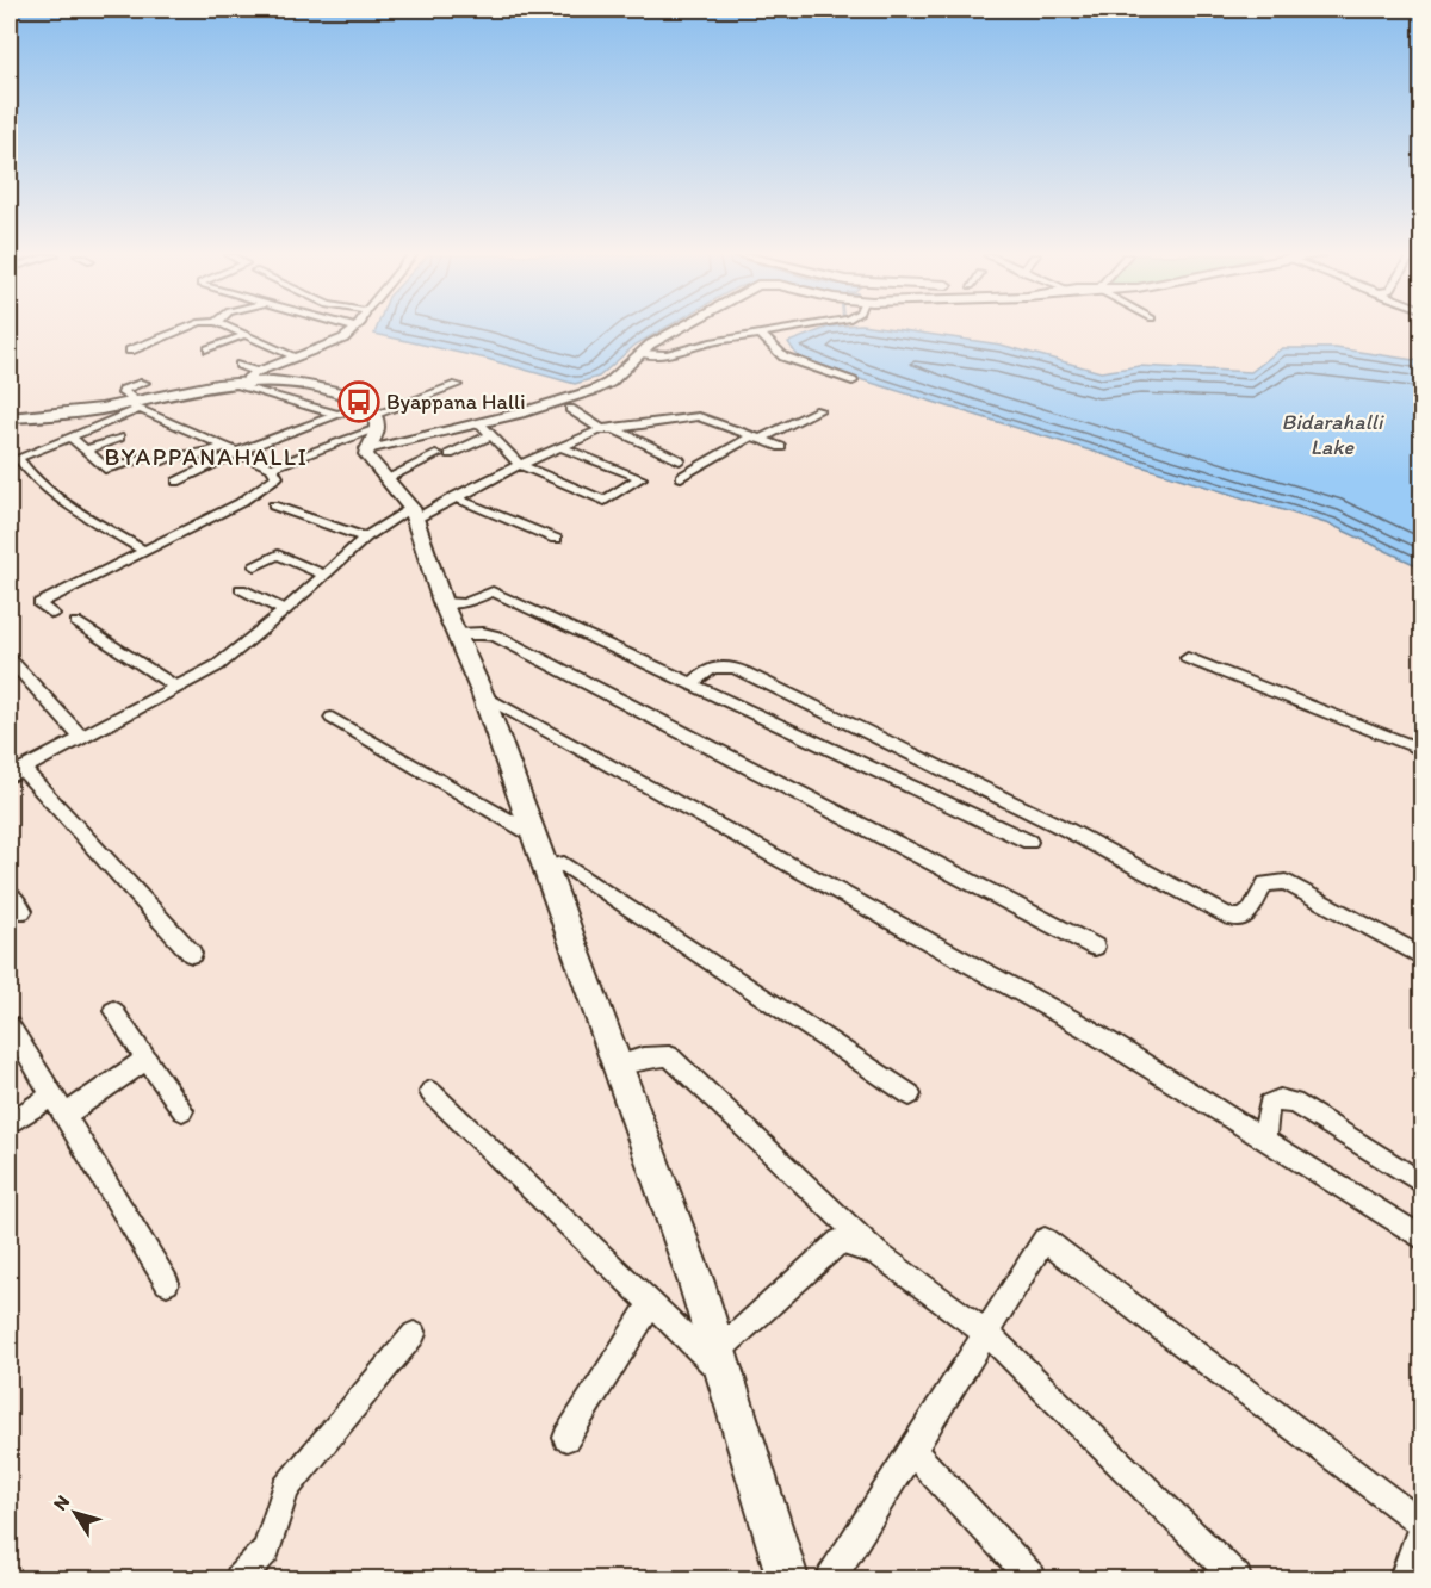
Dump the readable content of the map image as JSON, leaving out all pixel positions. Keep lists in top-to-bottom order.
{
  "districts": ["BYAPPANAHALLI"],
  "water": ["Bidarahalli Lake"],
  "places": {
    "bus stop": ["Byappana Halli"]
  },
  "north": "top left"
}
